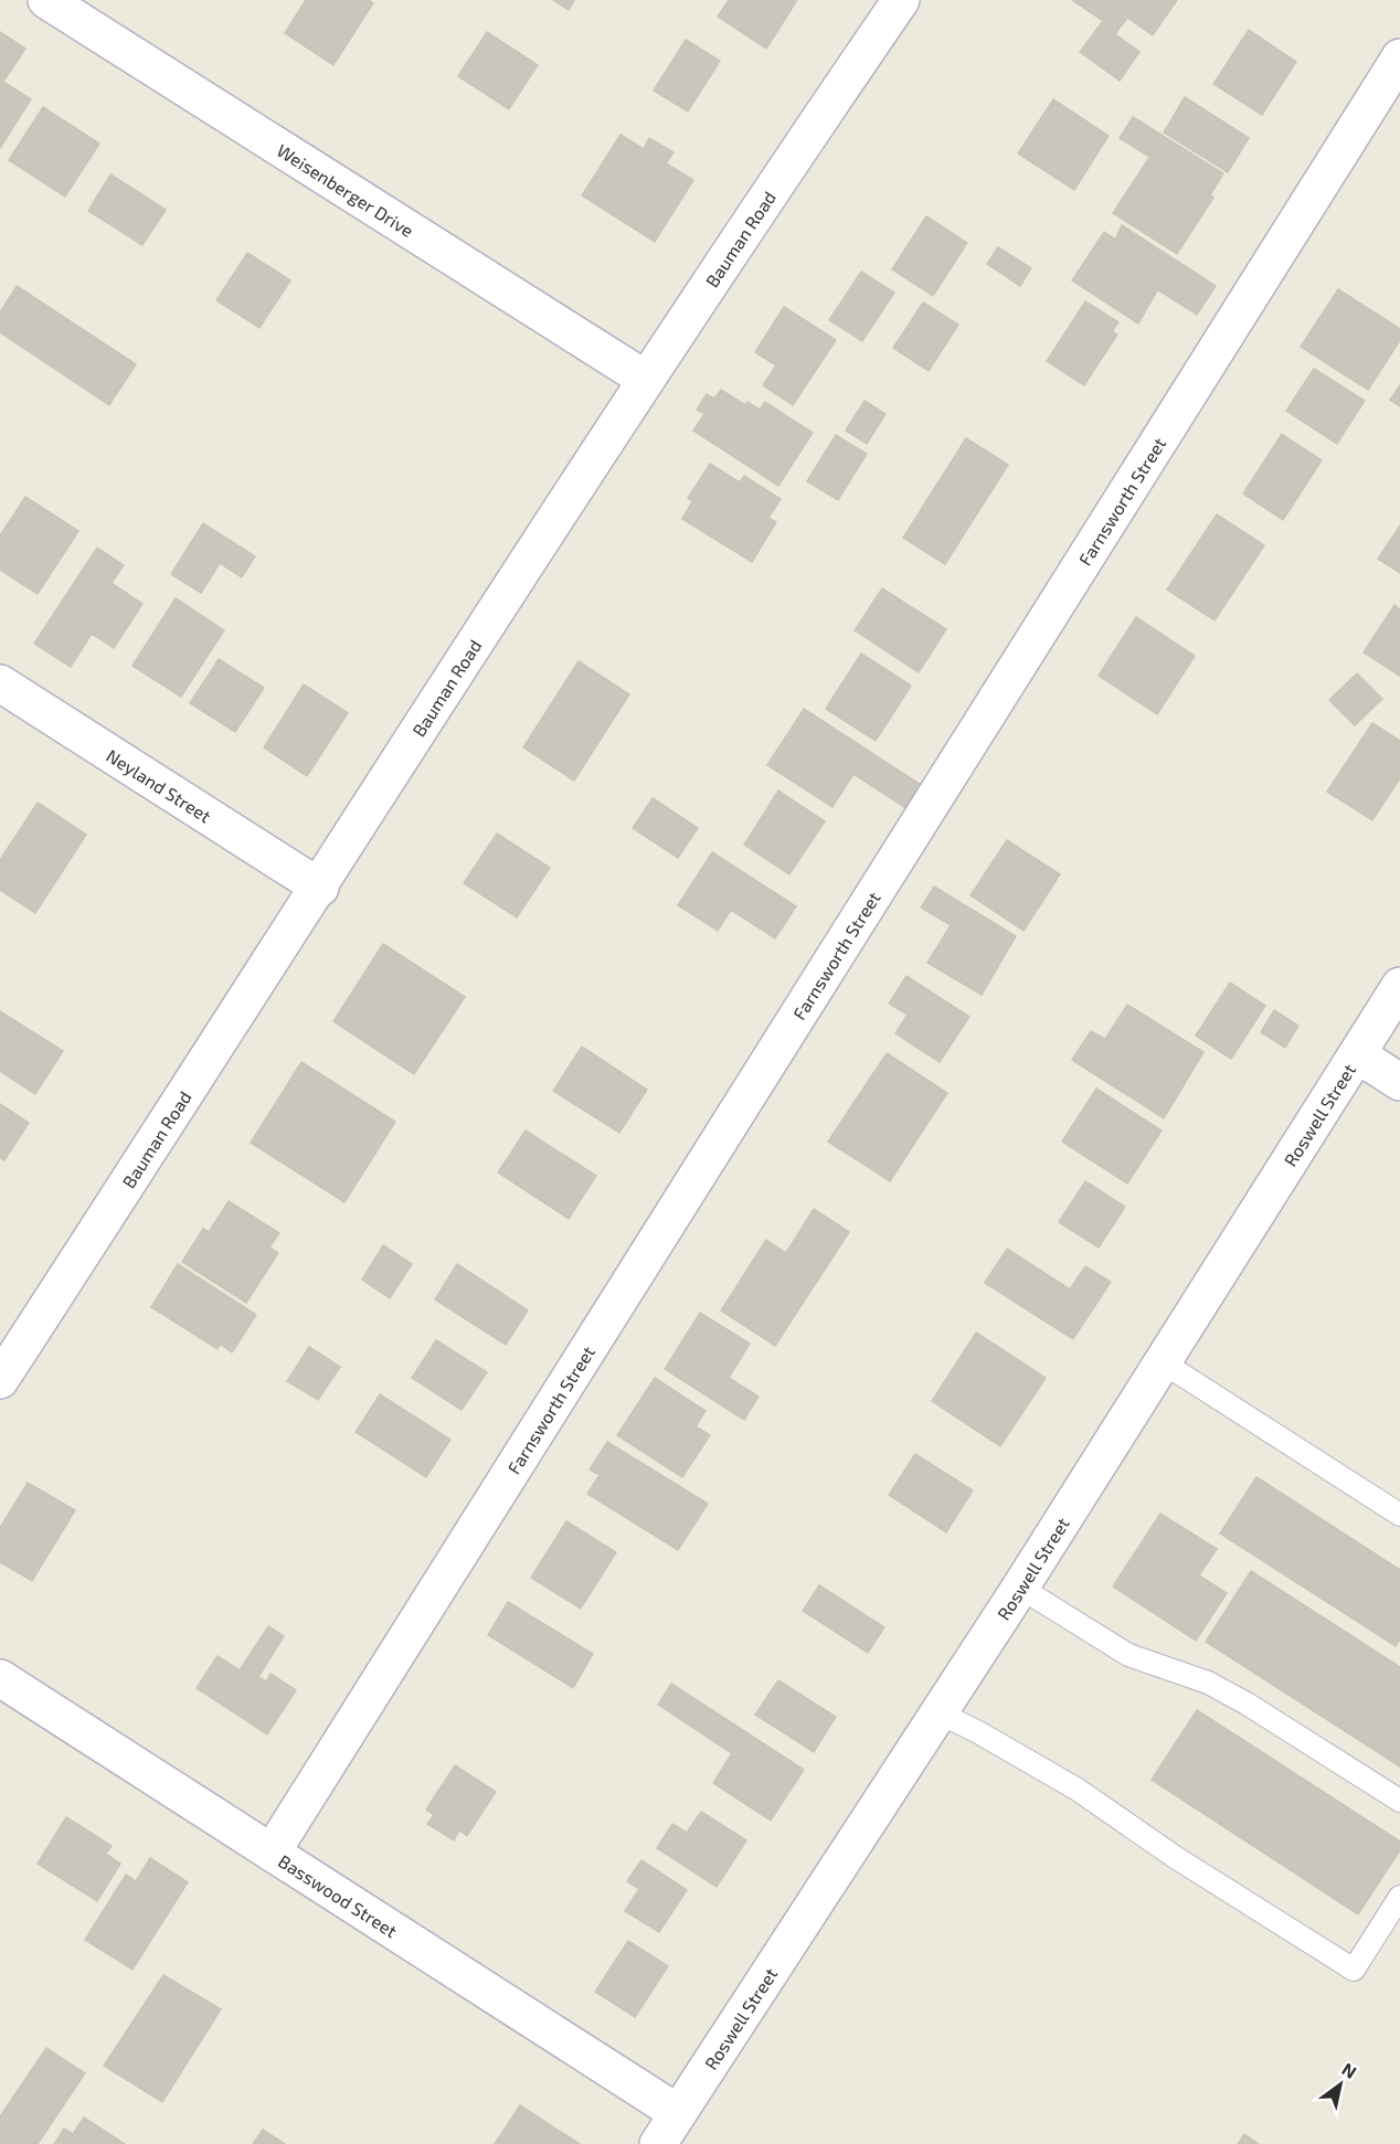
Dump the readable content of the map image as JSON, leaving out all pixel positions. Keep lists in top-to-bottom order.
{
  "streets": {
    "street": [
      "Weisenberger Drive",
      "Bauman Road",
      "Farnsworth Street",
      "Neyland Street",
      "Roswell Street",
      "Basswood Street"
    ]
  },
  "crossings": [
    ["Weisenberger Drive", "Bauman Road"],
    ["Bauman Road", "Neyland Street"],
    ["Farnsworth Street", "Basswood Street"],
    ["Roswell Street", "Basswood Street"]
  ],
  "north": "top right"
}
